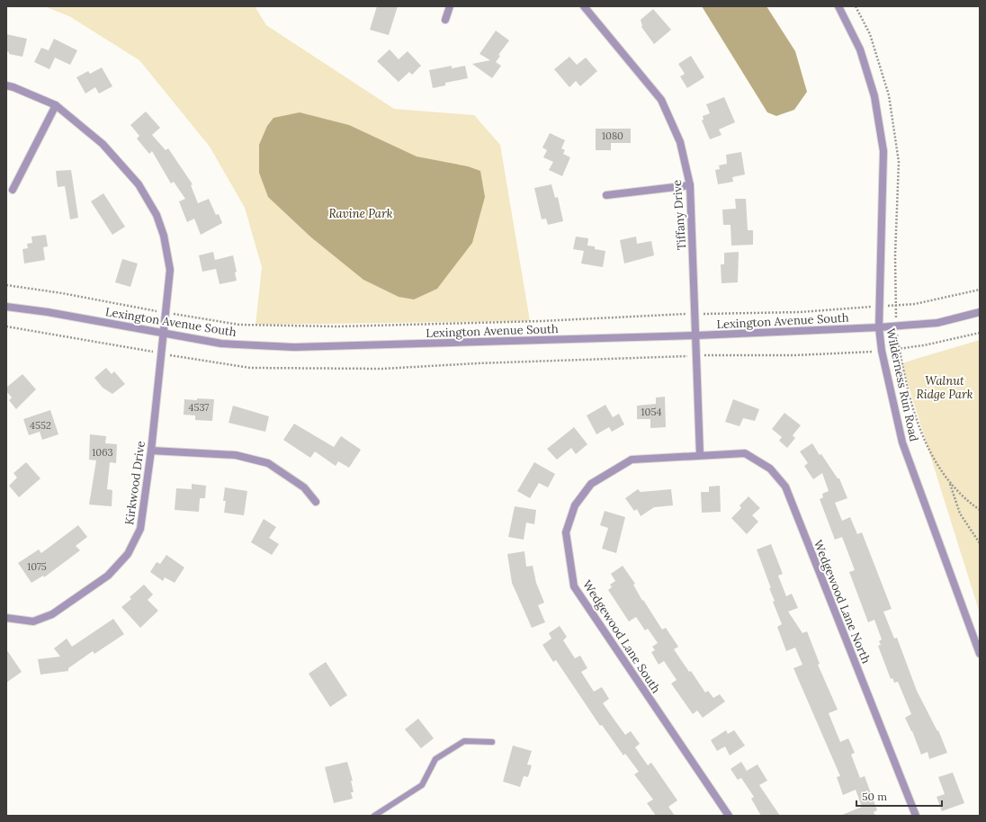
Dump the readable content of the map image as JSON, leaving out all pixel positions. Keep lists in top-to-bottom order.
{
  "streets": {
    "street": [
      "Tiffany Drive",
      "Lexington Avenue South",
      "Wilderness Run Road",
      "Kirkwood Drive",
      "Wedgewood Lane North",
      "Wedgewood Lane South"
    ]
  },
  "crossings": [
    ["Tiffany Drive", "Lexington Avenue South"],
    ["Tiffany Drive", "Wedgewood Lane North"],
    ["Tiffany Drive", "Wedgewood Lane South"],
    ["Lexington Avenue South", "Wilderness Run Road"],
    ["Lexington Avenue South", "Kirkwood Drive"],
    ["Wedgewood Lane North", "Wedgewood Lane South"]
  ],
  "parks": ["Ravine Park", "Walnut Ridge Park"],
  "house_numbers": [
    "1080",
    "4537",
    "1054",
    "4552",
    "1063",
    "1075"
  ],
  "scale_bar": "50 m"
}
